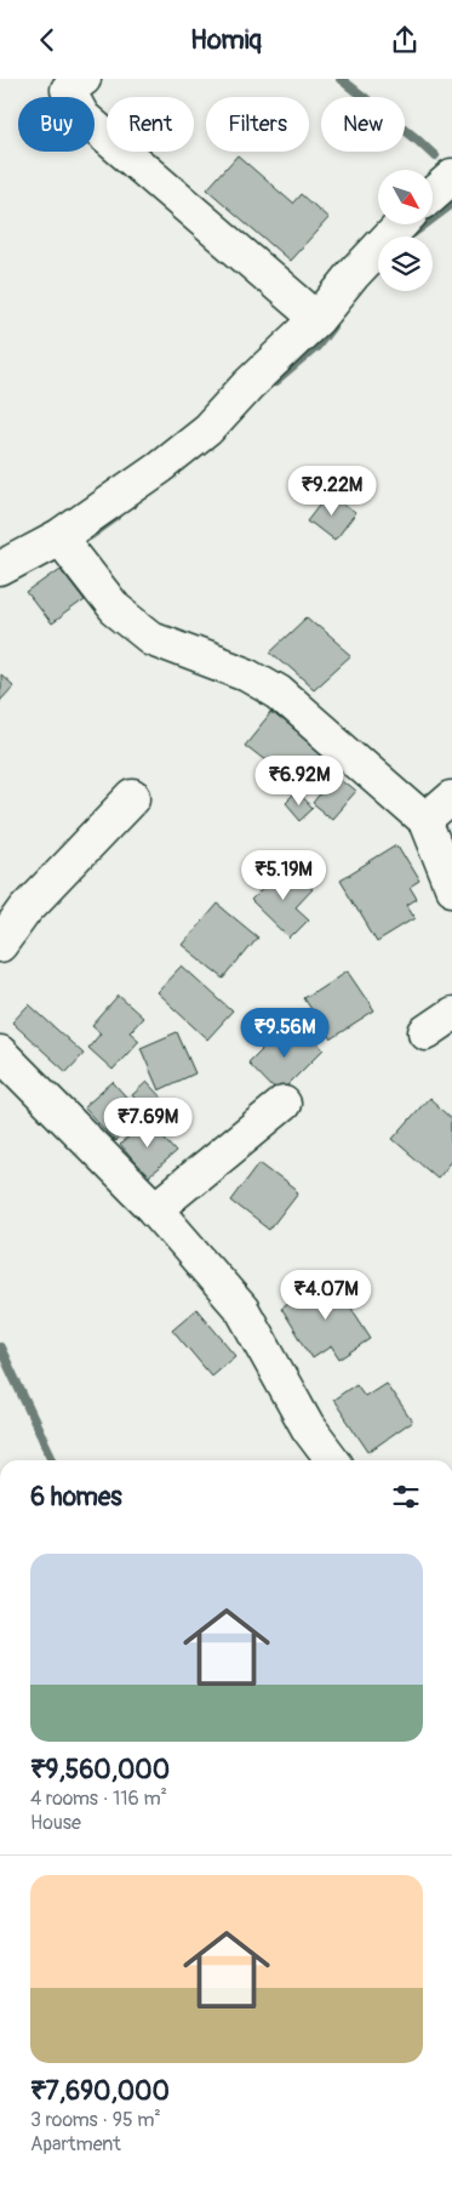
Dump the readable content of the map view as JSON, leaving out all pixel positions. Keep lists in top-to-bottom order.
{
  "north": "bottom right",
  "page": {
    "header": "Homiq",
    "chip": [
      "Buy",
      "Rent",
      "Filters",
      "New"
    ],
    "price": [
      "₹9.22M",
      "₹6.92M",
      "₹5.19M",
      "₹9.56M",
      "₹7.69M",
      "₹4.07M"
    ],
    "heading": "6 homes",
    "list": [
      {
        "name": "₹9,560,000",
        "note": "4 rooms · 116 m² · House"
      },
      {
        "name": "₹7,690,000",
        "note": "3 rooms · 95 m² · Apartment"
      }
    ]
  }
}
